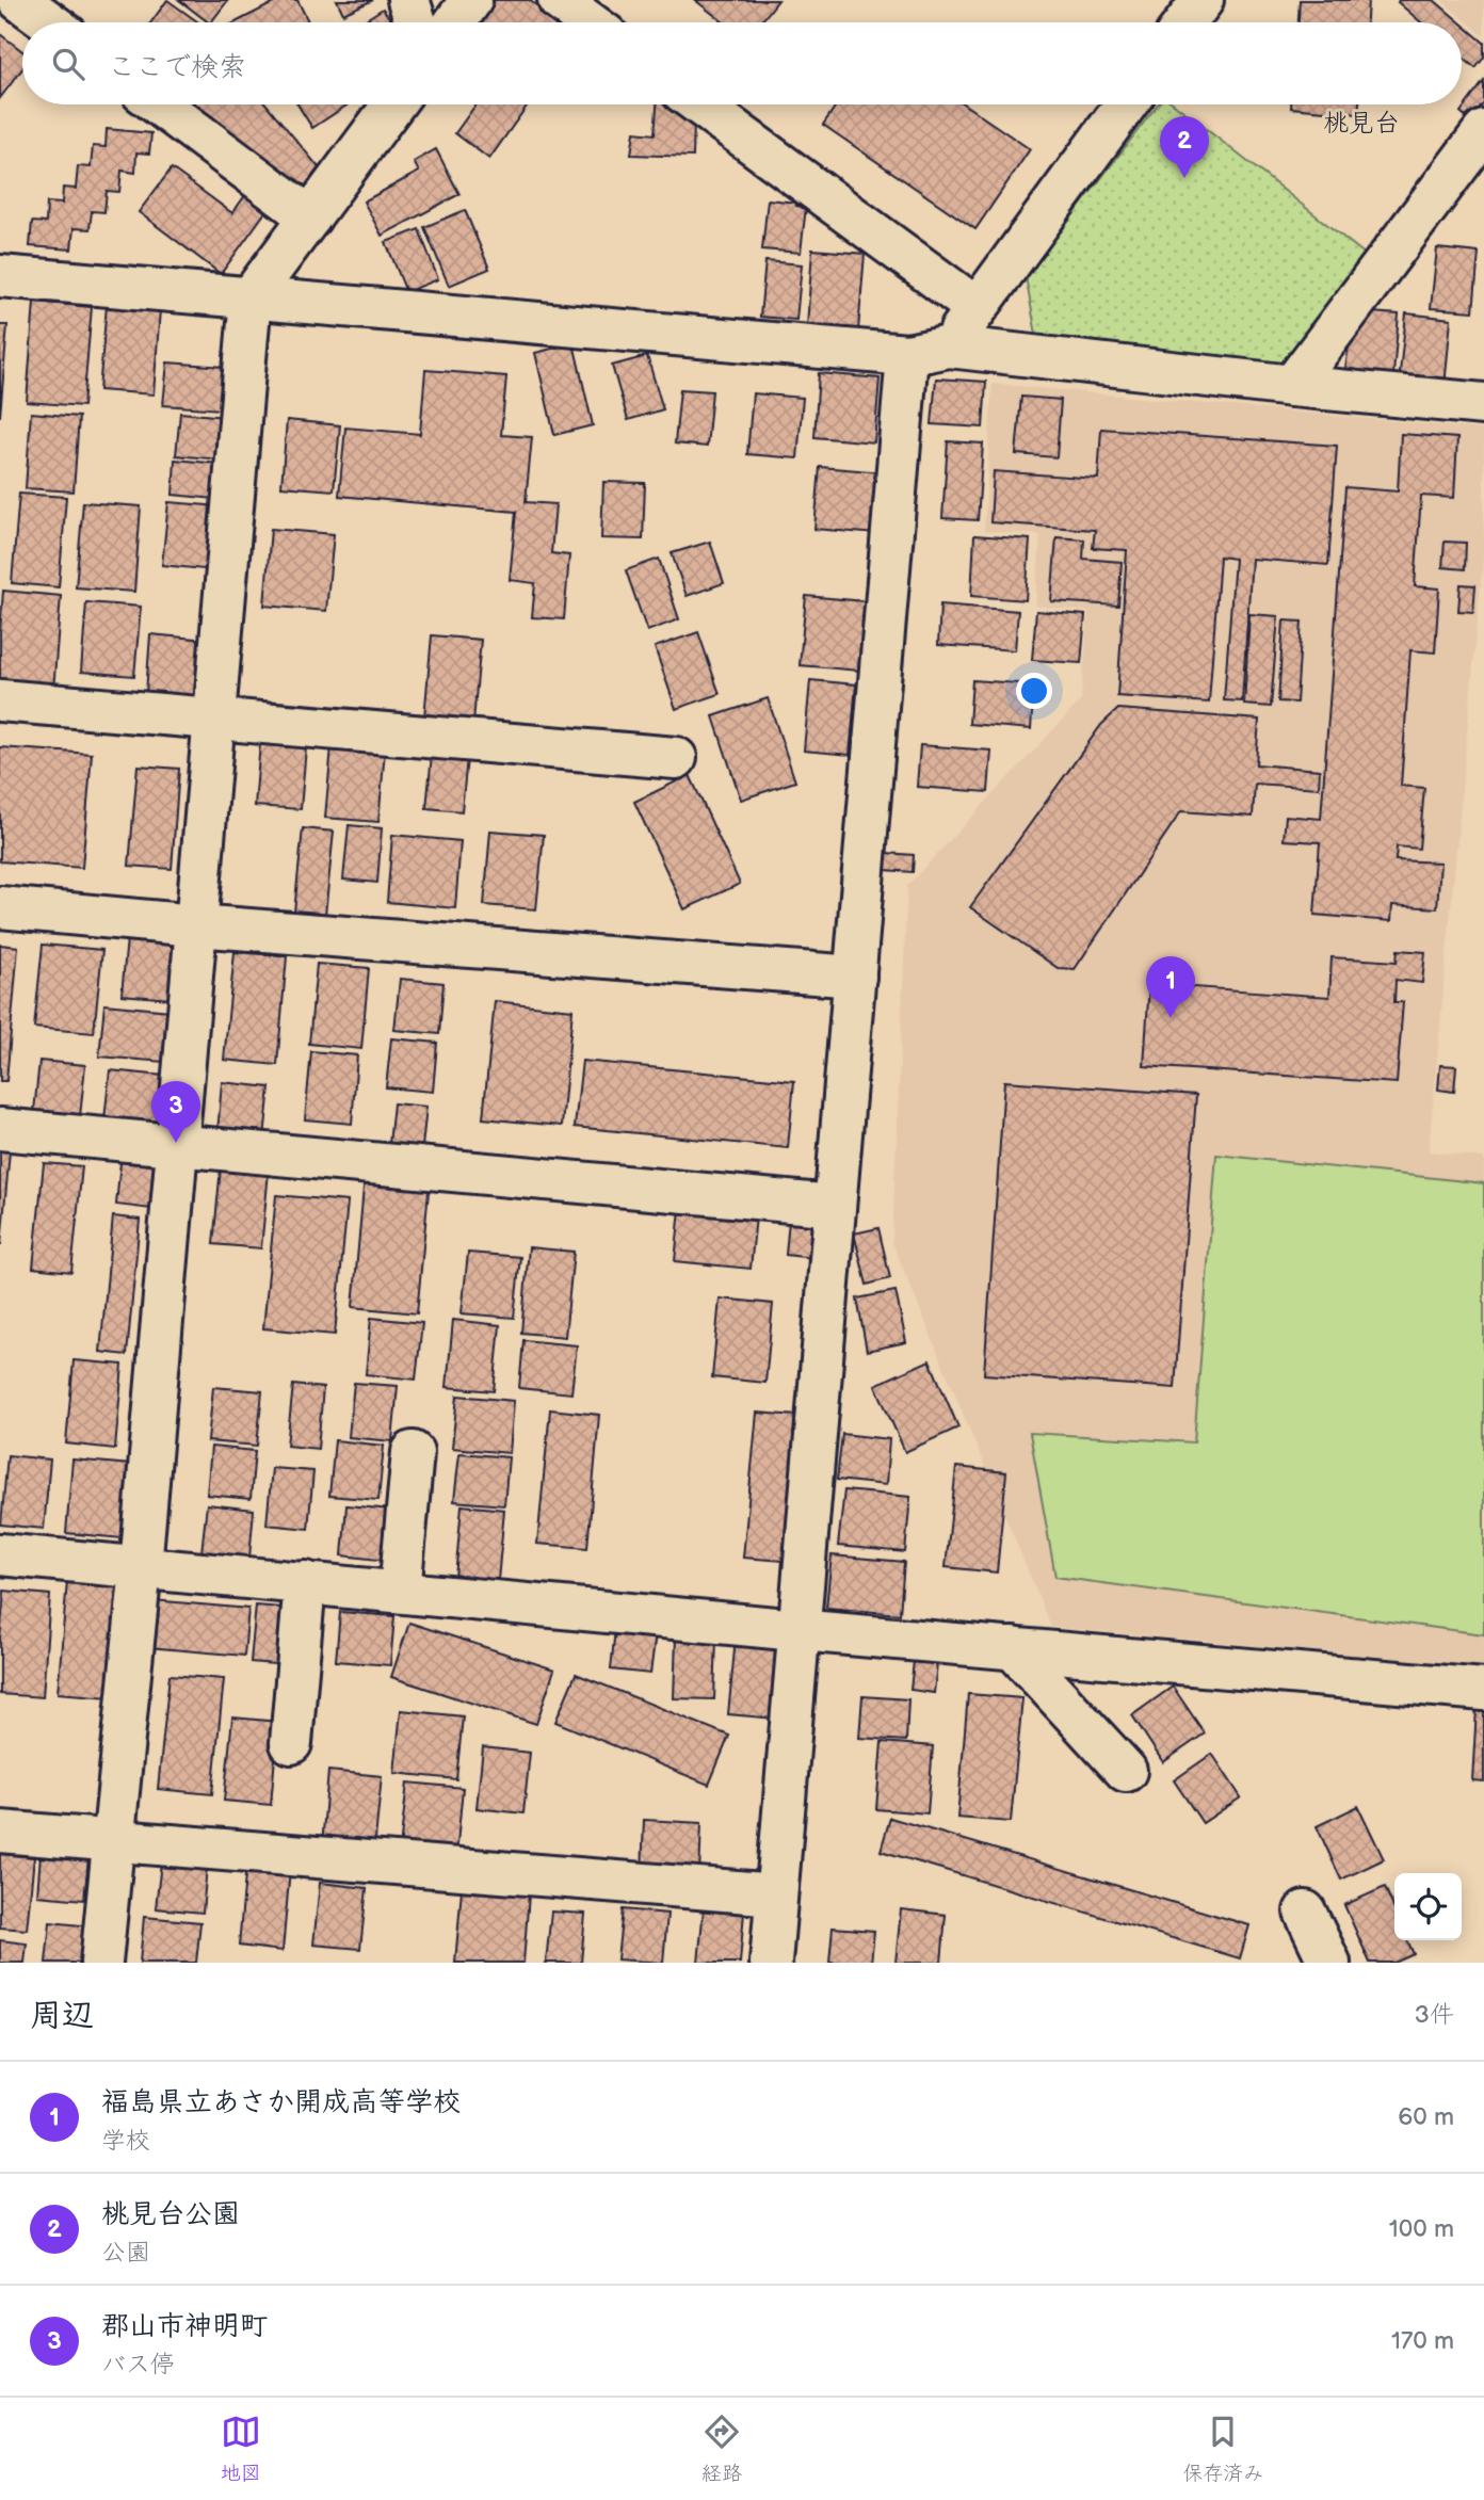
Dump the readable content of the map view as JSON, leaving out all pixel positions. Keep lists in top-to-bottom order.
{
  "districts": ["桃見台"],
  "page": {
    "search": "ここで検索",
    "pins": ["2", "1", "3"],
    "heading": ["周辺", "3件"],
    "list": [
      {
        "mark": "1",
        "name": "福島県立あさか開成高等学校",
        "note": "学校",
        "value": "60 m"
      },
      {
        "mark": "2",
        "name": "桃見台公園",
        "note": "公園",
        "value": "100 m"
      },
      {
        "mark": "3",
        "name": "郡山市神明町",
        "note": "バス停",
        "value": "170 m"
      }
    ],
    "nav": ["地図", "経路", "保存済み"]
  }
}
